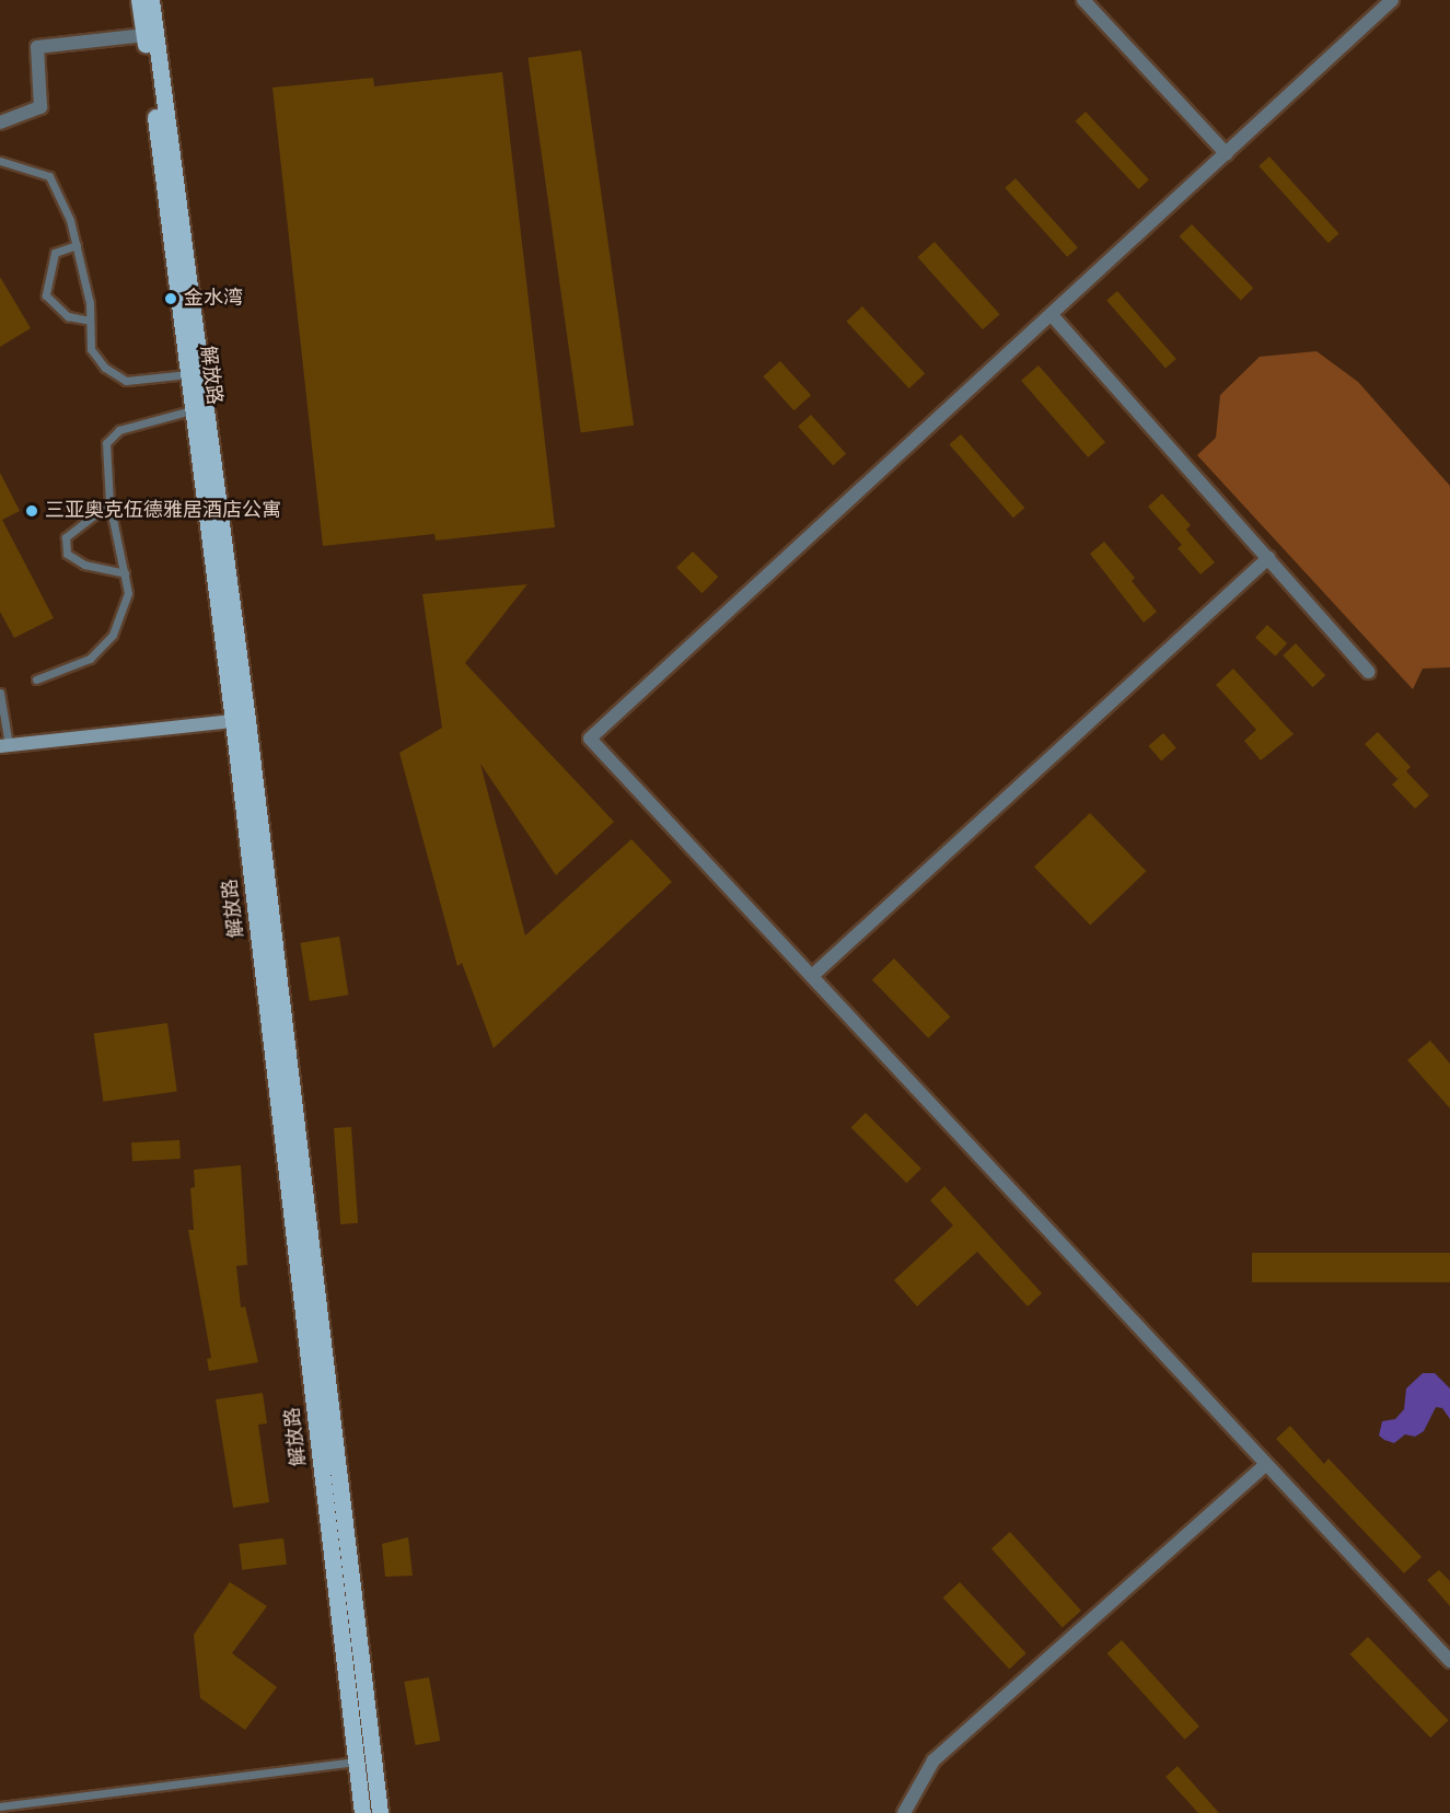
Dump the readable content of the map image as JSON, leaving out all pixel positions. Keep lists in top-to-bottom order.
{
  "streets": {
    "main road": ["解放路"]
  },
  "places": ["金水湾", "三亚奥克伍德雅居酒店公寓"]
}
